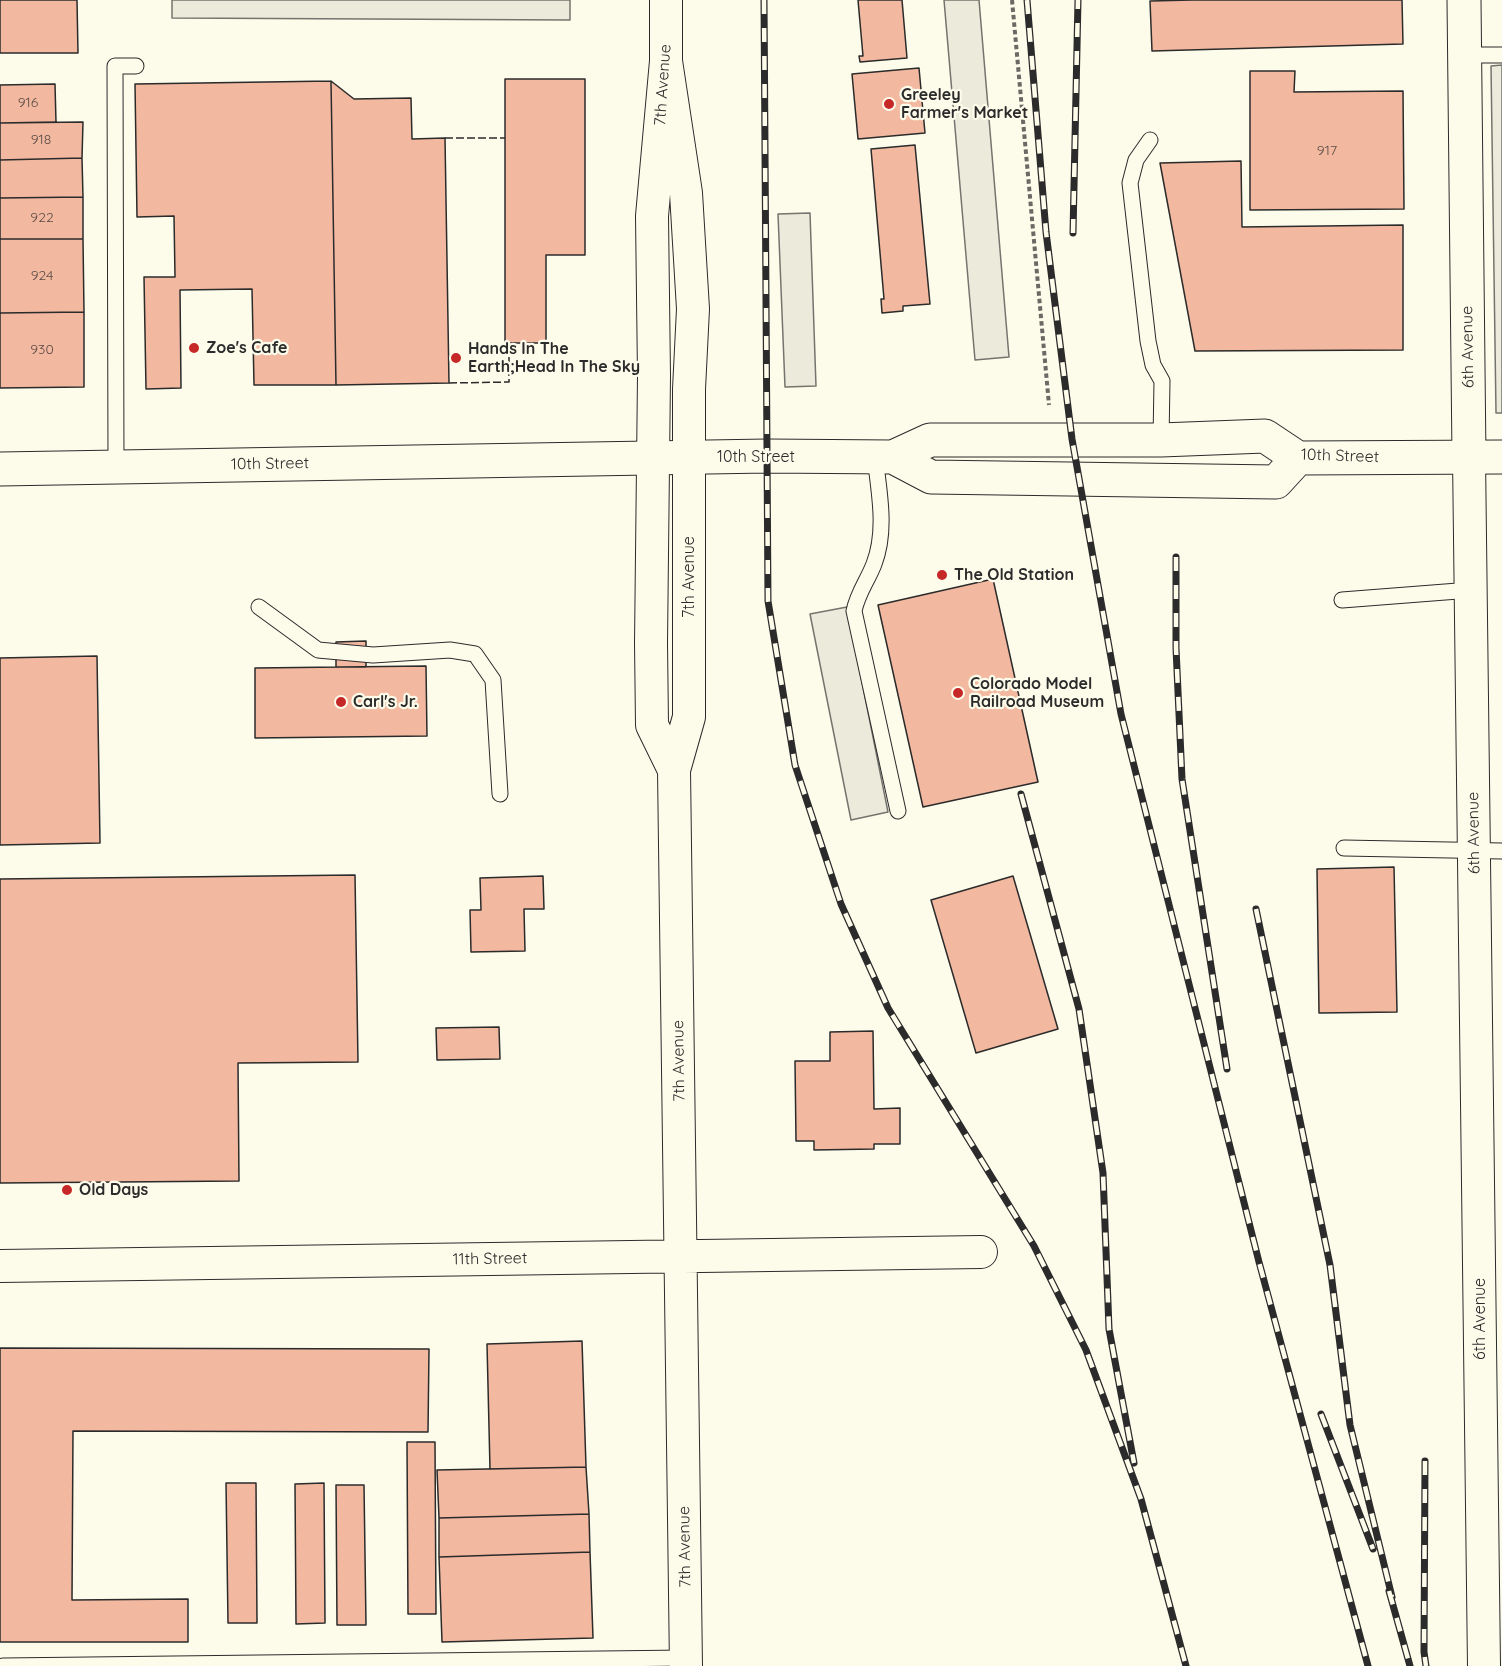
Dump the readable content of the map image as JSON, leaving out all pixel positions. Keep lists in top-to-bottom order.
{
  "streets": {
    "street": [
      "7th Avenue",
      "6th Avenue",
      "10th Street",
      "11th Street"
    ]
  },
  "crossings": [
    ["7th Avenue", "10th Street"],
    ["7th Avenue", "11th Street"],
    ["6th Avenue", "10th Street"]
  ],
  "places": [
    "Greeley Farmer's Market",
    "Zoe's Cafe",
    "Hands In The Earth;Head In The Sky",
    "The Old Station",
    "Colorado Model Railroad Museum",
    "Carl's Jr.",
    "Old Days"
  ],
  "house_numbers": [
    "916",
    "918",
    "917",
    "922",
    "924",
    "930"
  ]
}
